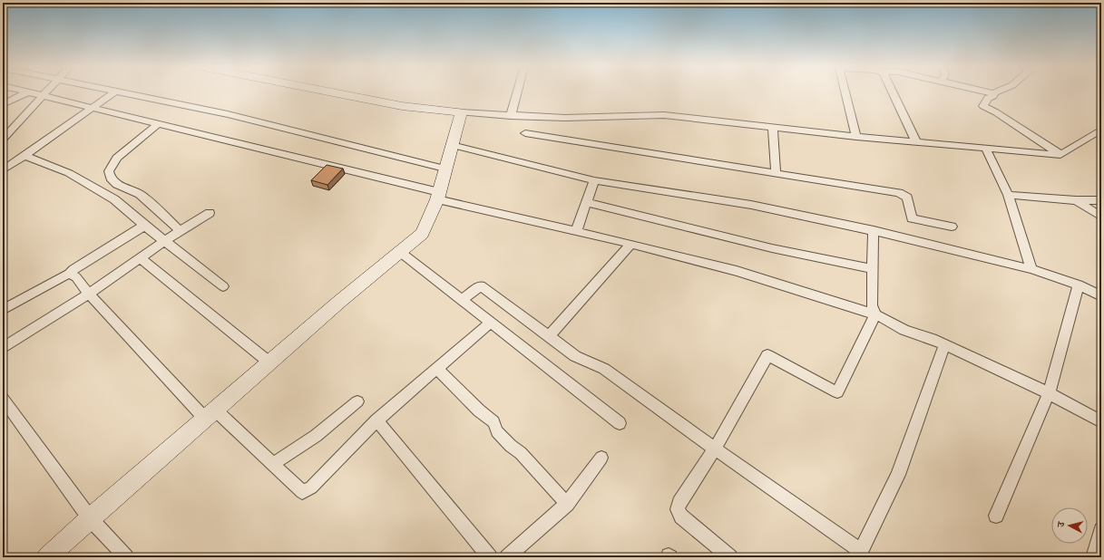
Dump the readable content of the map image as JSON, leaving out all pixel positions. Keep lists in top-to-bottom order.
{
  "north": "left"
}
